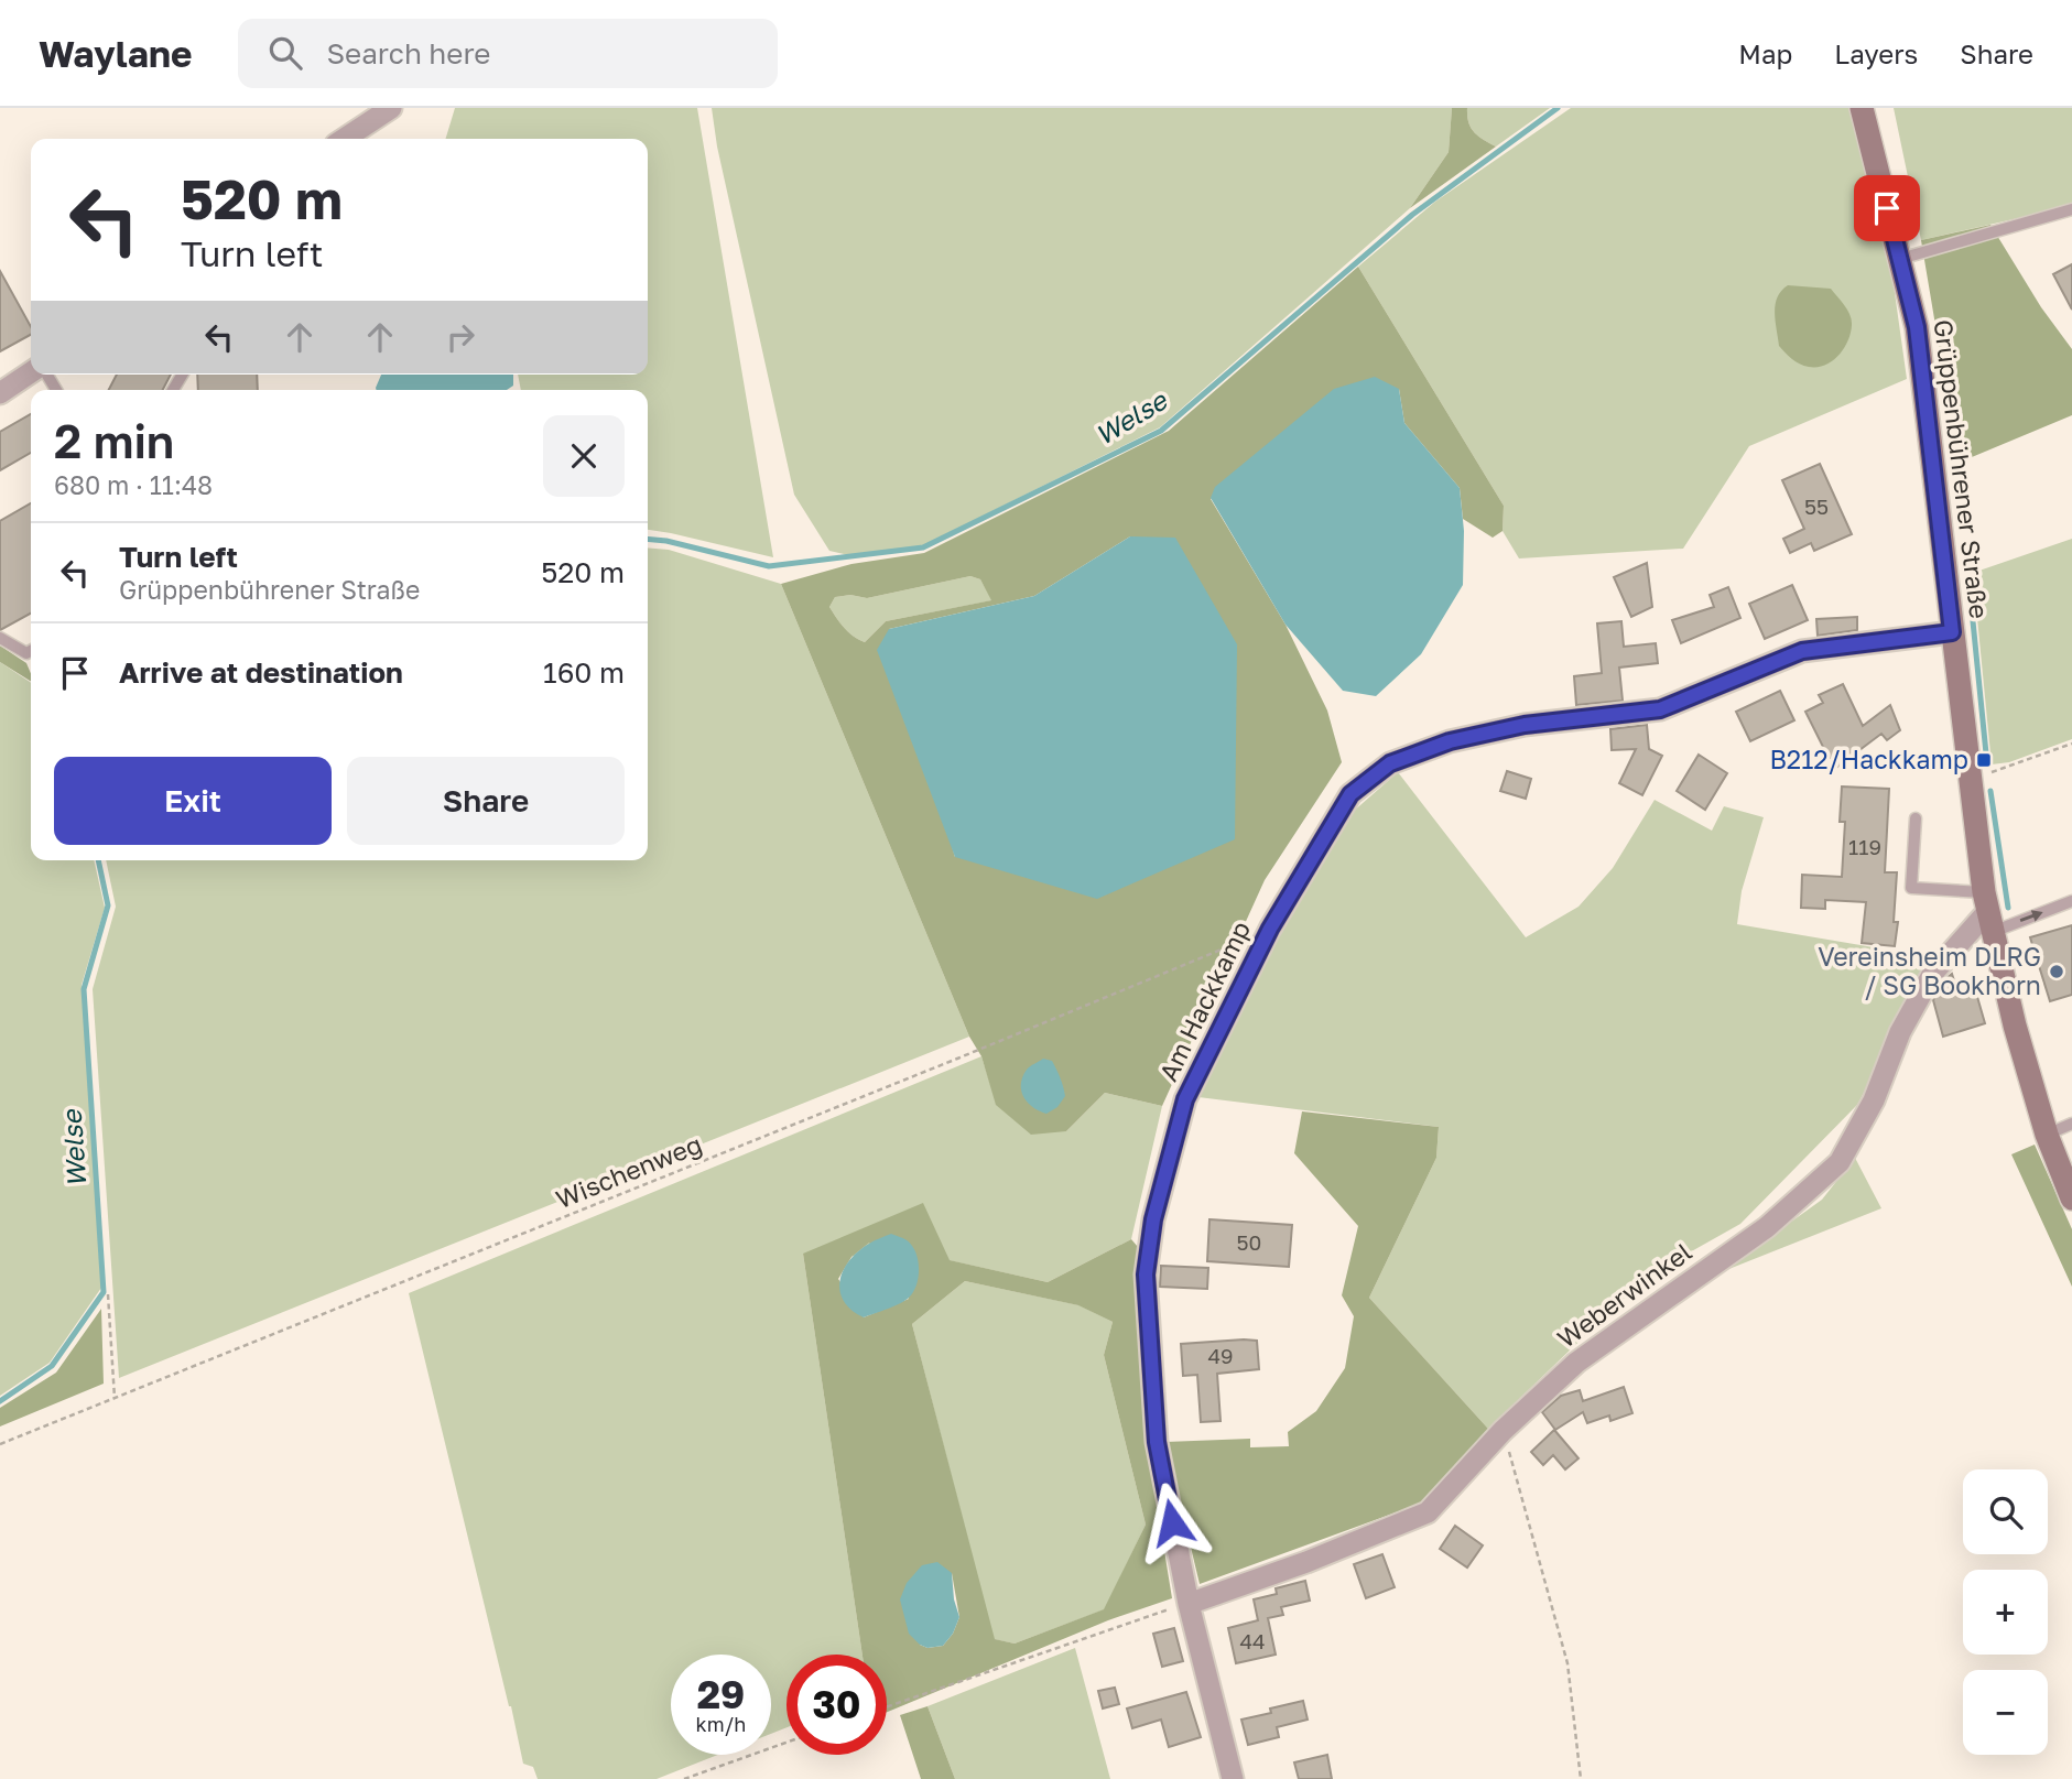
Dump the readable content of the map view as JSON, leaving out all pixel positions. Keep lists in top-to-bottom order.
{
  "streets": {
    "main road": ["Grüppenbührener Straße"],
    "street": ["Am Hackkamp", "Weberwinkel"],
    "path": ["Wischenweg"]
  },
  "crossings": [
    ["Grüppenbührener Straße", "Am Hackkamp"],
    ["Grüppenbührener Straße", "Weberwinkel"],
    ["Am Hackkamp", "Wischenweg"],
    ["Am Hackkamp", "Weberwinkel"]
  ],
  "water": ["Welse"],
  "places": {
    "transit": ["B212/Hackkamp"],
    "other": ["Vereinsheim DLRG / SG Bookhorn"]
  },
  "house_numbers": [
    "55",
    "119",
    "50",
    "49",
    "44"
  ],
  "page": {
    "header": "Waylane",
    "search": "Search here",
    "nav": ["Map", "Layers", "Share"],
    "turn": ["520 m", "Turn left"],
    "heading": ["2 min", "680 m · 11:48"],
    "list": [
      {
        "name": "Turn left",
        "note": "Grüppenbührener Straße",
        "value": "520 m"
      },
      {
        "name": "Arrive at destination",
        "value": "160 m"
      }
    ],
    "buttons": ["Exit", "Share"],
    "map_buttons": ["+", "−"],
    "speed": "29 km/h",
    "limit": "30"
  }
}
